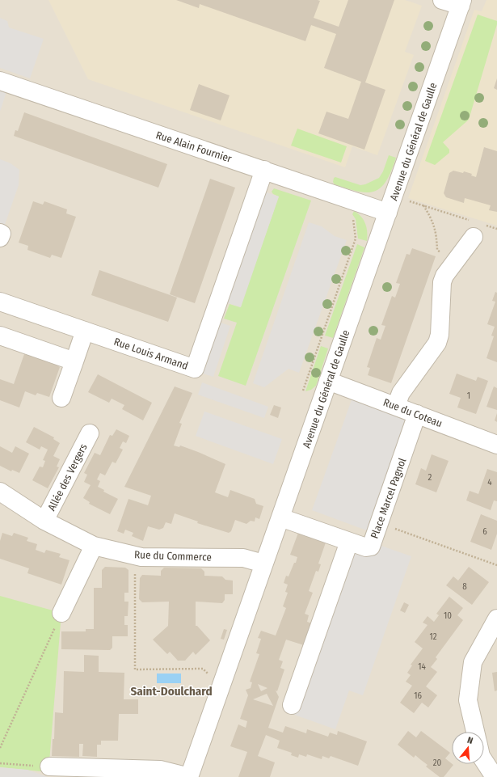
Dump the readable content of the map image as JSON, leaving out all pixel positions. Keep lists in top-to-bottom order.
{
  "streets": {
    "street": [
      "Avenue du Général de Gaulle",
      "Rue Alain Fournier",
      "Rue Louis Armand",
      "Rue du Coteau",
      "Allée des Vergers",
      "Place Marcel Pagnol",
      "Rue du Commerce"
    ]
  },
  "crossings": [
    ["Avenue du Général de Gaulle", "Rue Alain Fournier"],
    ["Avenue du Général de Gaulle", "Rue du Coteau"],
    ["Avenue du Général de Gaulle", "Place Marcel Pagnol"],
    ["Avenue du Général de Gaulle", "Rue du Commerce"],
    ["Rue Alain Fournier", "Rue Louis Armand"],
    ["Rue du Coteau", "Place Marcel Pagnol"],
    ["Allée des Vergers", "Rue du Commerce"]
  ],
  "districts": ["Saint-Doulchard"],
  "house_numbers": [
    "1",
    "2",
    "4",
    "6",
    "8",
    "10",
    "12",
    "14",
    "16",
    "20"
  ],
  "north": "top"
}
